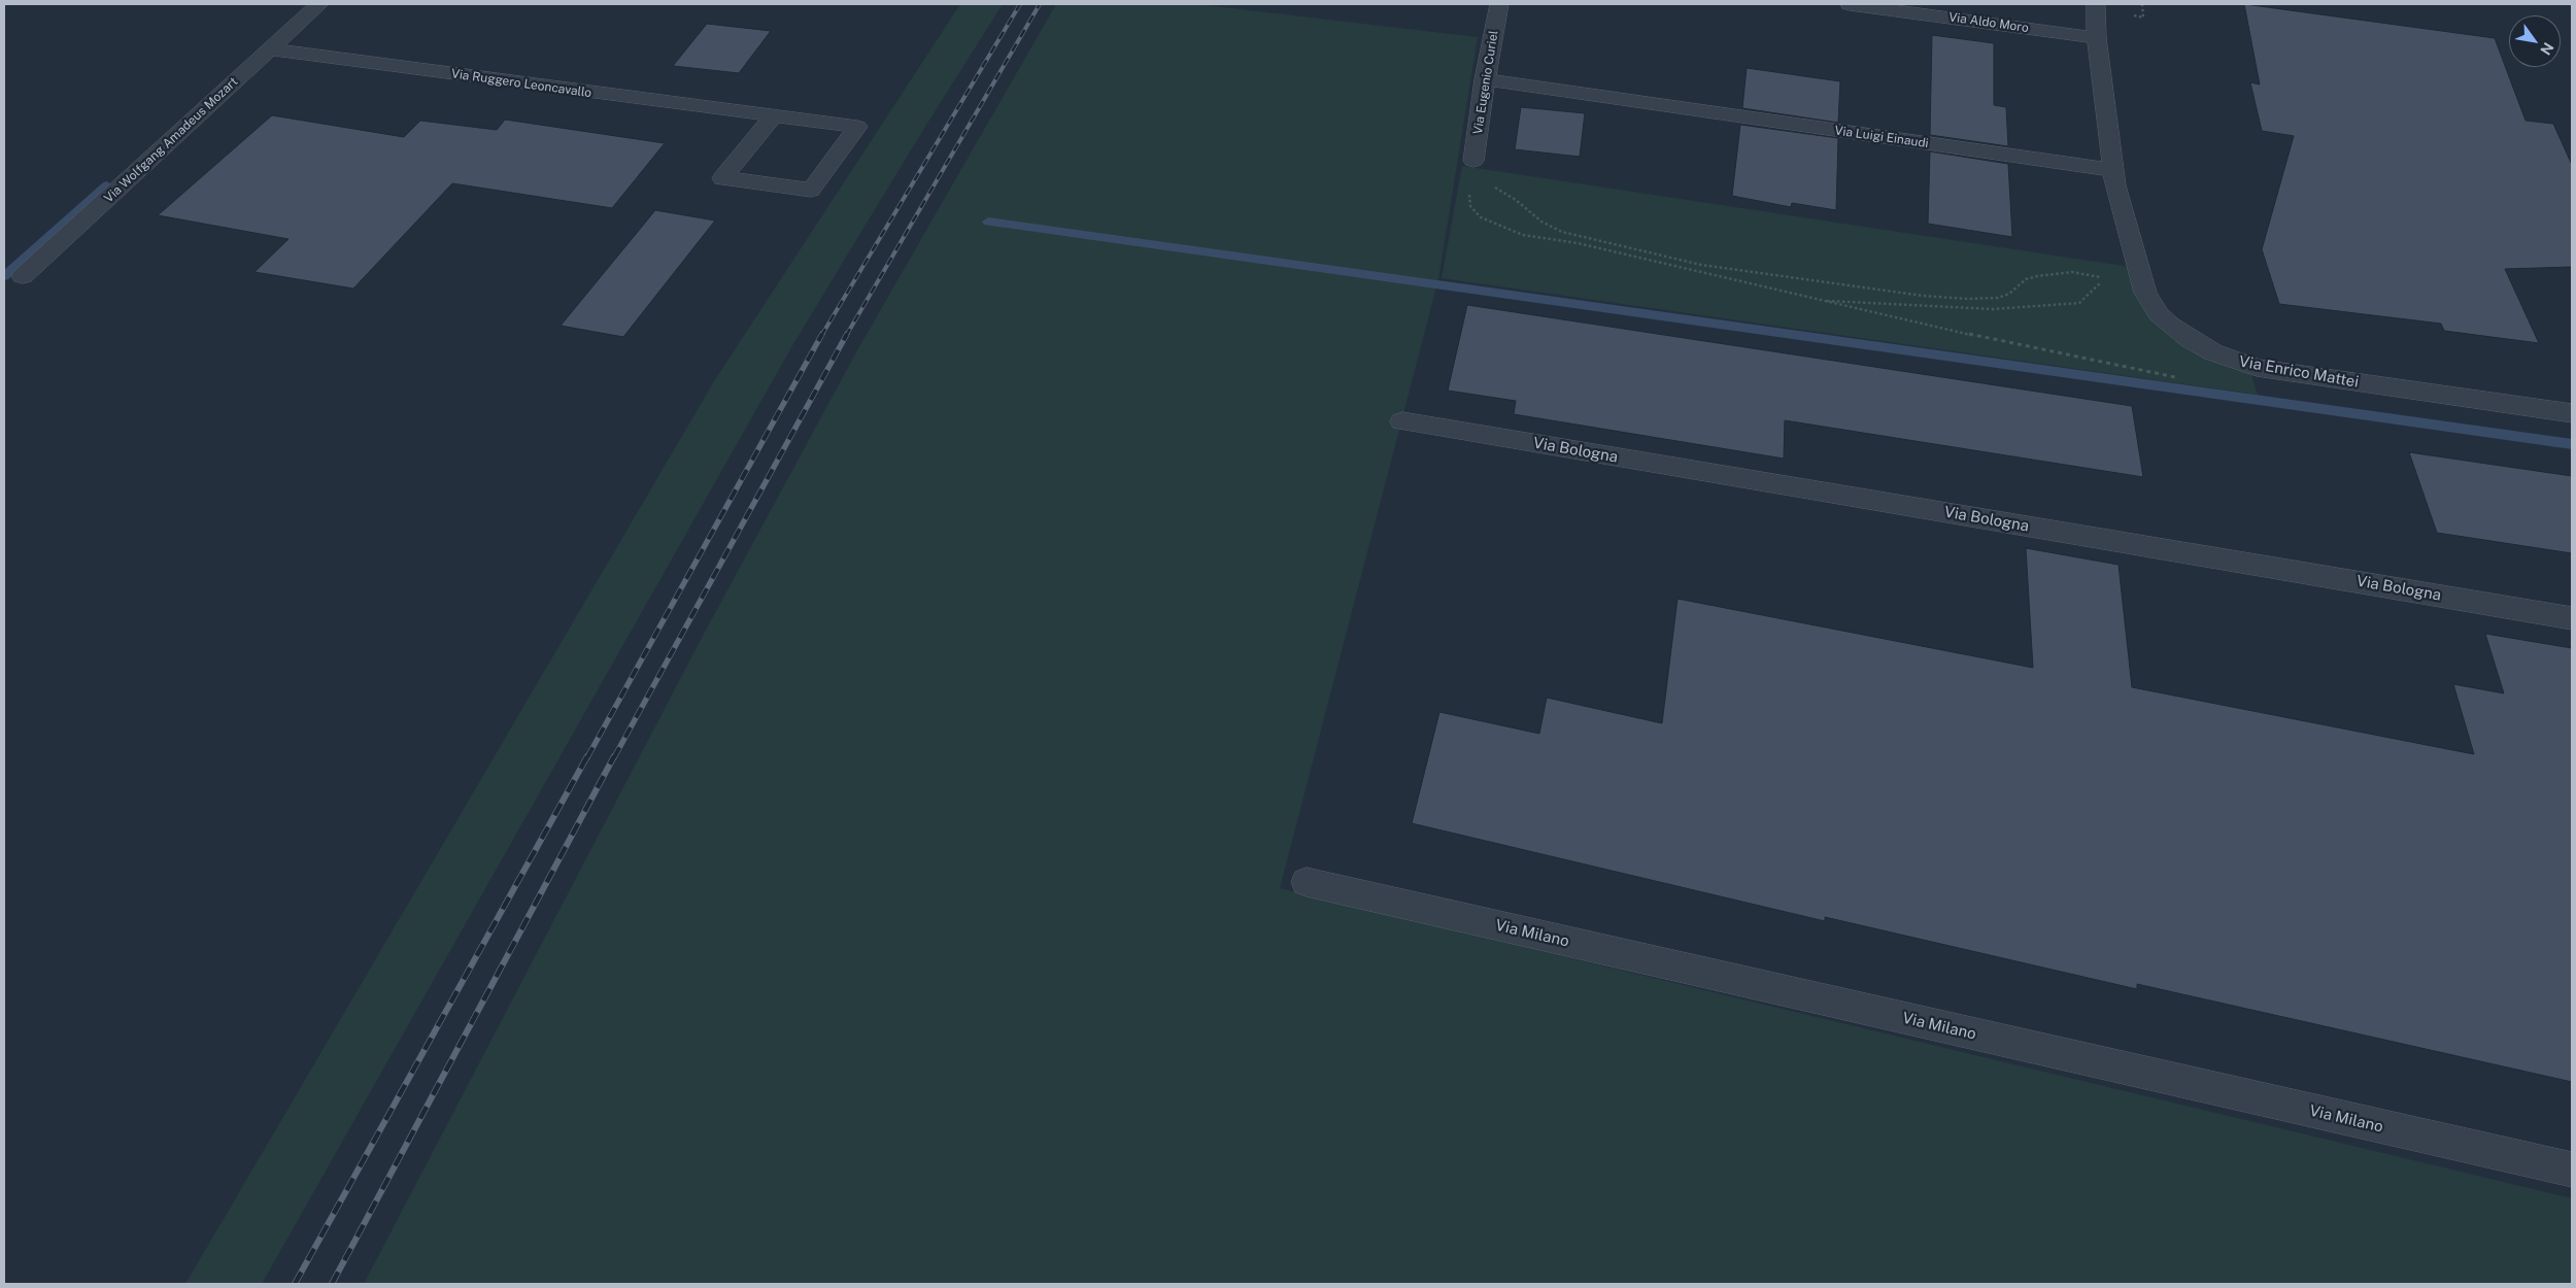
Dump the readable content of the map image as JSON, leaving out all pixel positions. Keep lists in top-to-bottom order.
{
  "streets": {
    "street": [
      "Via Aldo Moro",
      "Via Eugenio Curiel",
      "Via Ruggero Leoncavallo",
      "Via Luigi Einaudi",
      "Via Wolfgang Amadeus Mozart",
      "Via Enrico Mattei",
      "Via Bologna",
      "Via Milano"
    ]
  },
  "crossings": [
    ["Via Eugenio Curiel", "Via Luigi Einaudi"],
    ["Via Ruggero Leoncavallo", "Via Wolfgang Amadeus Mozart"],
    ["Via Luigi Einaudi", "Via Enrico Mattei"]
  ],
  "north": "bottom right"
}
